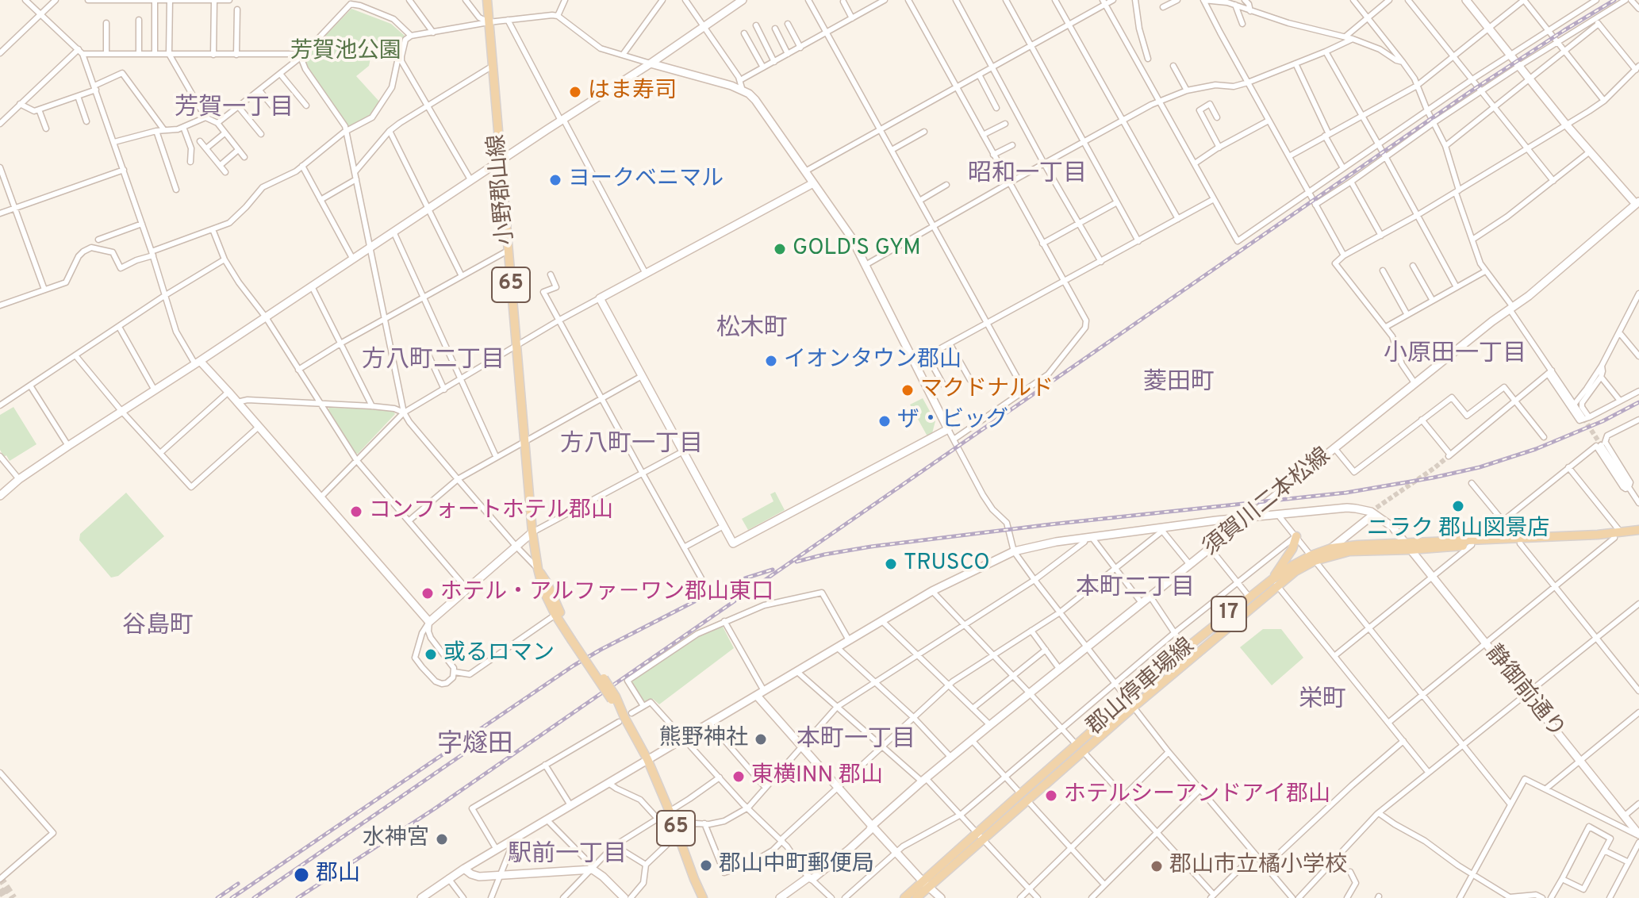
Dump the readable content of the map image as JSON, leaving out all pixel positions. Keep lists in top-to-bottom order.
{
  "streets": {
    "main road": [
      "小野郡山線",
      "65",
      "17",
      "郡山停車場線"
    ],
    "street": ["須賀川二本松線", "静御前通り"]
  },
  "crossings": [
    ["郡山停車場線", "静御前通り"]
  ],
  "districts": [
    "芳賀一丁目",
    "昭和一丁目",
    "松木町",
    "小原田一丁目",
    "方八町二丁目",
    "菱田町",
    "方八町一丁目",
    "本町二丁目",
    "谷島町",
    "栄町",
    "本町一丁目",
    "字燧田",
    "駅前一丁目"
  ],
  "parks": ["芳賀池公園"],
  "places": [
    "はま寿司",
    "ヨークベニマル",
    "GOLD'S GYM",
    "イオンタウン郡山",
    "マクドナルド",
    "ザ・ビッグ",
    "ニラク 郡山図景店",
    "コンフォートホテル郡山",
    "TRUSCO",
    "ホテル・アルファ－ワン郡山東口",
    "或るロマン",
    "熊野神社",
    "東横INN 郡山",
    "ホテルシーアンドアイ郡山",
    "水神宮",
    "郡山中町郵便局",
    "郡山市立橘小学校",
    "郡山"
  ]
}
